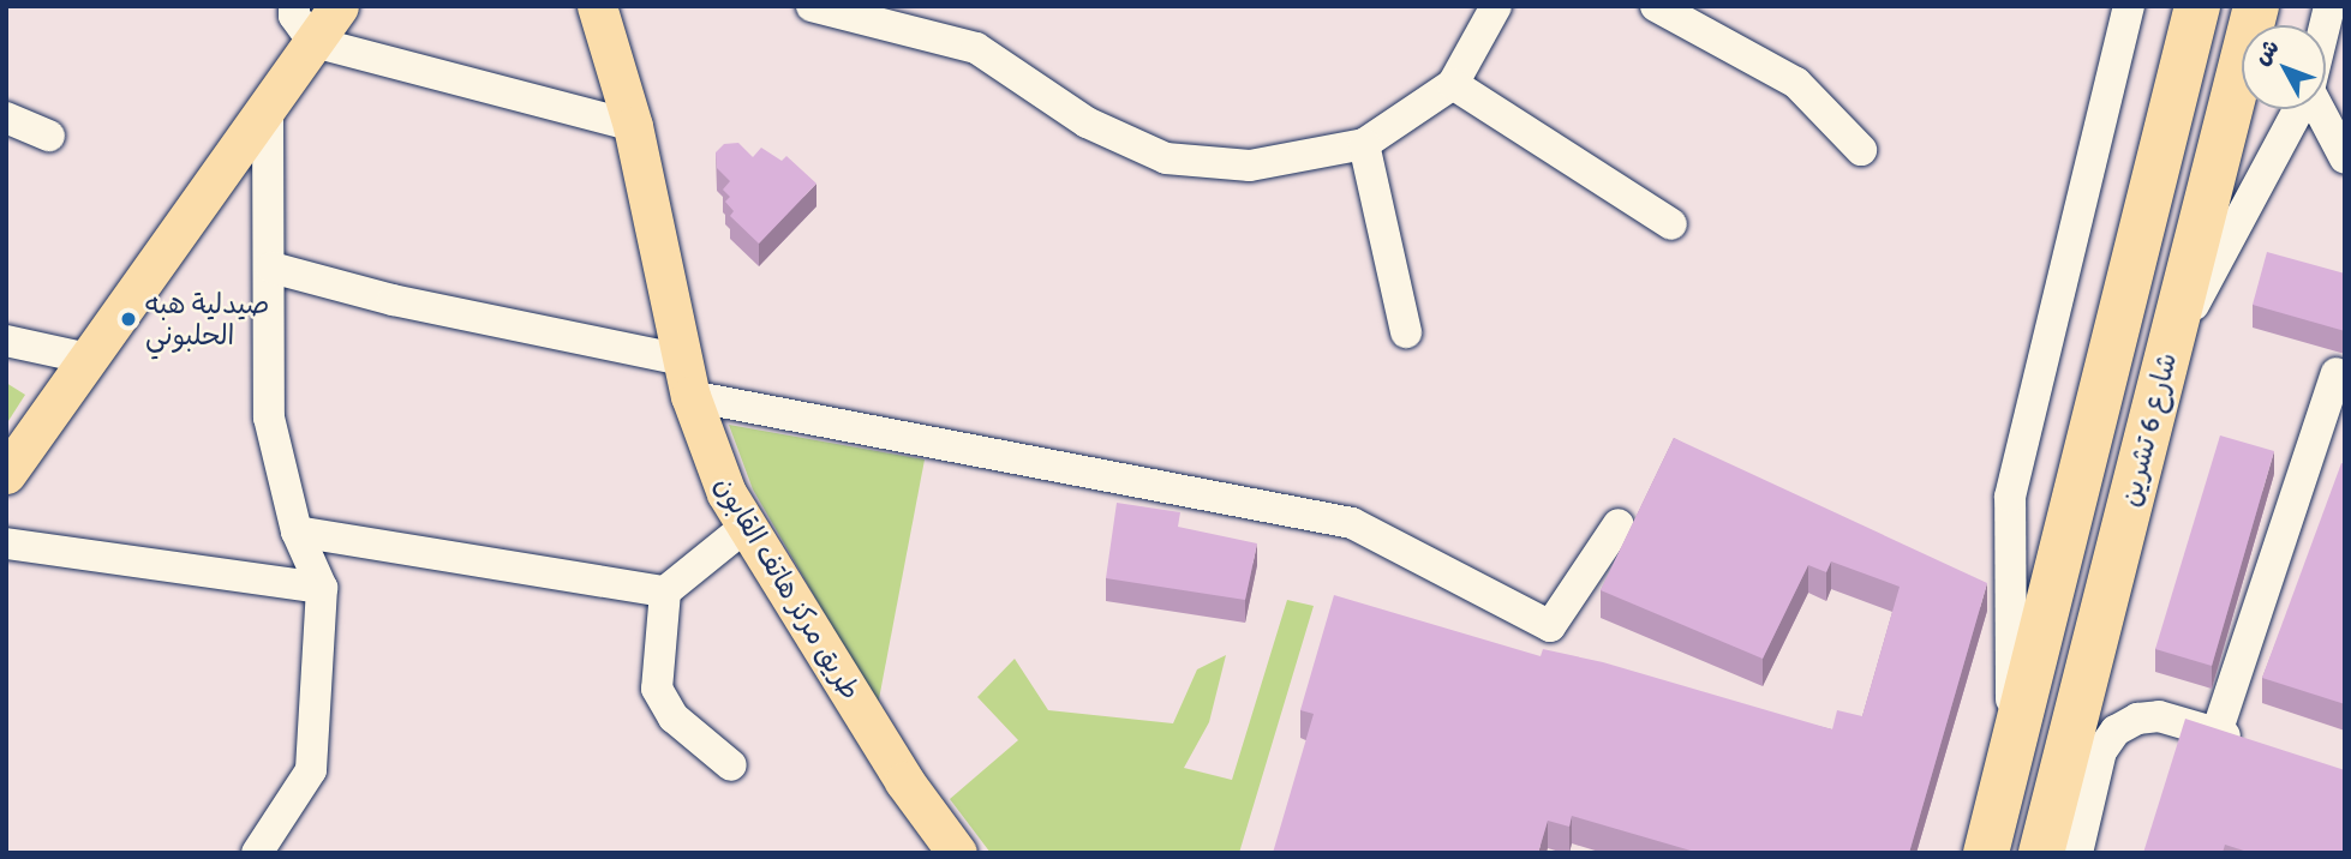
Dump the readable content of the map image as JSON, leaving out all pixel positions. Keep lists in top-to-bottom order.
{
  "streets": {
    "highway": ["شارع 6 تشرين"],
    "main road": ["طريق مركز هاتف القابون"]
  },
  "places": ["صيدلية هبه الحلبوني"],
  "north": "top left"
}
